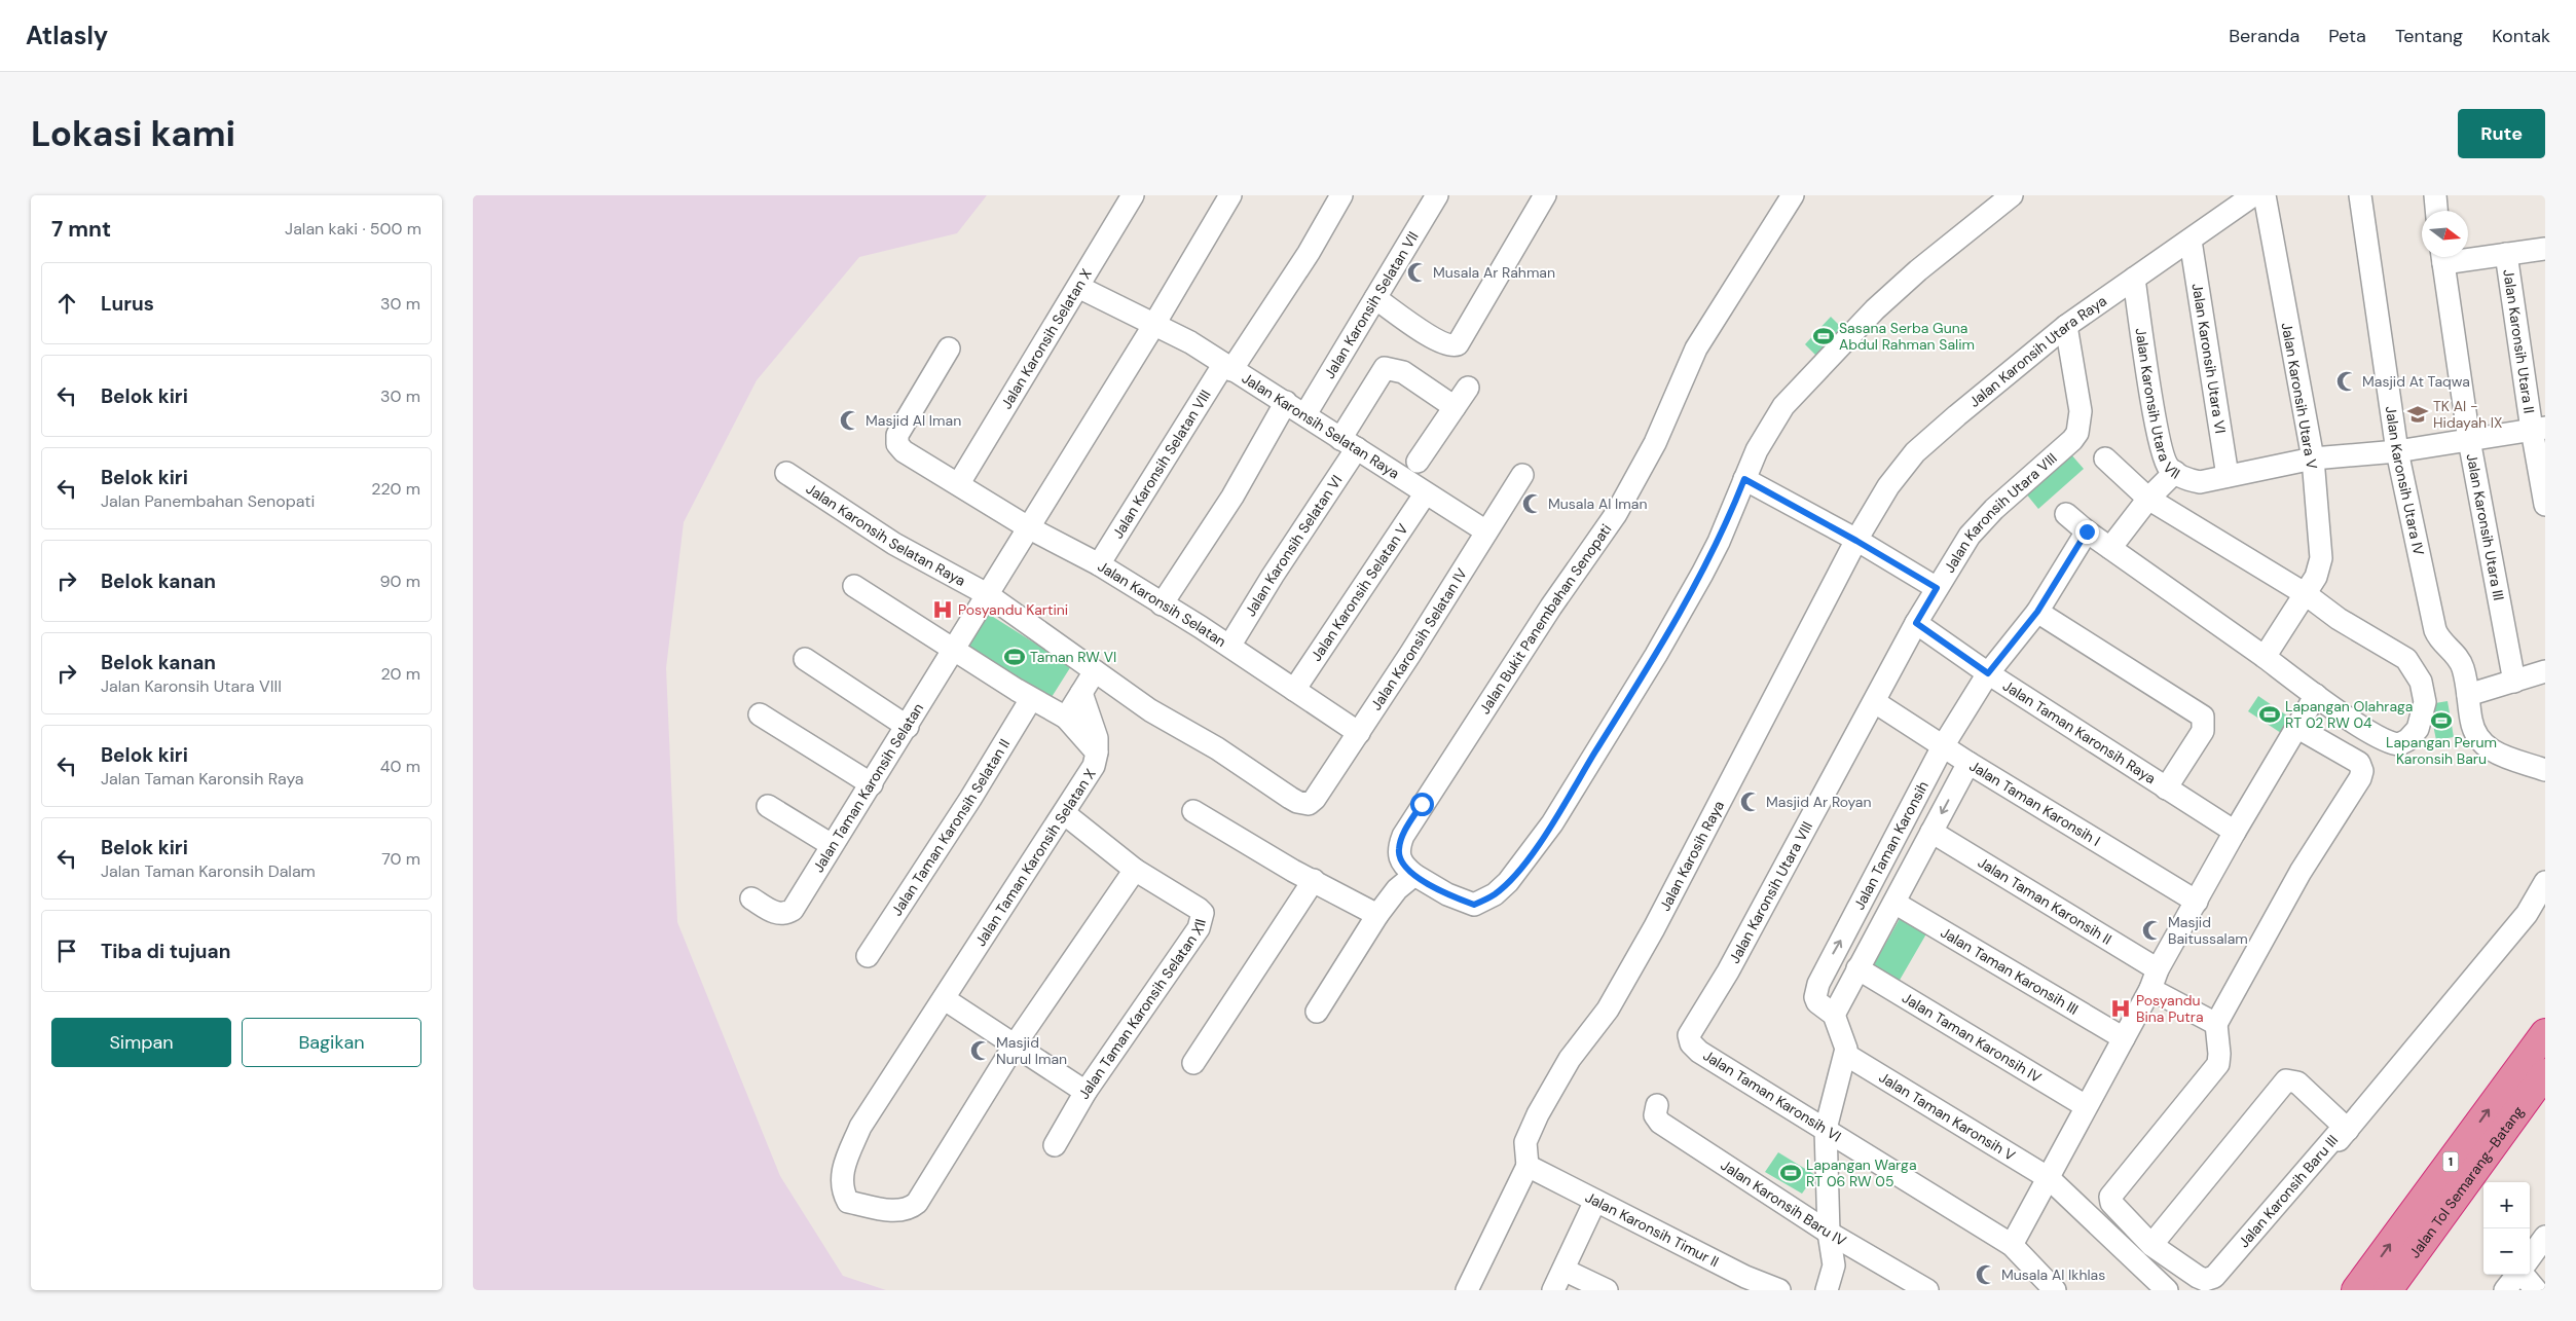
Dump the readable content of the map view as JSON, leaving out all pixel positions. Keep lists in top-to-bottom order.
{
  "streets": {
    "highway": ["1", "Jalan Tol Semarang–Batang"],
    "street": [
      "Jalan Karonsih Selatan VII",
      "Jalan Karonsih Selatan X",
      "Jalan Karonsih Utara II",
      "Jalan Karonsih Utara Raya",
      "Jalan Karonsih Utara VI",
      "Jalan Karonsih Utara V",
      "Jalan Karonsih Utara VII",
      "Jalan Karonsih Selatan Raya",
      "Jalan Karonsih Selatan VIII",
      "Jalan Karonsih Utara IV",
      "Jalan Karonsih Utara VIII",
      "Jalan Karonsih Utara III",
      "Jalan Karonsih Selatan VI",
      "Jalan Karonsih Selatan V",
      "Jalan Karonsih Selatan",
      "Jalan Bukit Panembahan Senopati",
      "Jalan Karonsih Selatan IV",
      "Jalan Taman Karonsih Raya",
      "Jalan Taman Karonsih Selatan",
      "Jalan Taman Karonsih I",
      "Jalan Taman Karonsih Selatan II",
      "Jalan Taman Karonsih",
      "Jalan Karosih Raya",
      "Jalan Taman Karonsih Selatan X",
      "Jalan Taman Karonsih II",
      "Jalan Taman Karonsih III",
      "Jalan Taman Karonsih Selatan XII",
      "Jalan Taman Karonsih IV",
      "Jalan Taman Karonsih VI",
      "Jalan Taman Karonsih V",
      "Jalan Karonsih Baru III",
      "Jalan Karonsih Baru IV",
      "Jalan Karonsih Timur II"
    ]
  },
  "crossings": [
    ["Jalan Karonsih Selatan VII", "Jalan Karonsih Selatan Raya"],
    ["Jalan Karonsih Selatan X", "Jalan Karonsih Selatan Raya"],
    ["Jalan Karonsih Selatan X", "Jalan Karonsih Selatan"],
    ["Jalan Karonsih Utara II", "Jalan Karonsih Utara VII"],
    ["Jalan Karonsih Utara Raya", "Jalan Karonsih Utara VI"],
    ["Jalan Karonsih Utara Raya", "Jalan Karonsih Utara VII"],
    ["Jalan Karonsih Utara Raya", "Jalan Karonsih Utara VIII"],
    ["Jalan Karonsih Utara Raya", "Jalan Karosih Raya"],
    ["Jalan Karonsih Utara VI", "Jalan Karonsih Utara VII"],
    ["Jalan Karonsih Utara V", "Jalan Karonsih Utara VII"],
    ["Jalan Karonsih Utara VII", "Jalan Karonsih Utara IV"],
    ["Jalan Karonsih Utara VII", "Jalan Karonsih Utara III"],
    ["Jalan Karonsih Selatan Raya", "Jalan Karonsih Selatan VIII"],
    ["Jalan Karonsih Selatan Raya", "Jalan Karonsih Selatan VI"],
    ["Jalan Karonsih Selatan Raya", "Jalan Karonsih Selatan V"],
    ["Jalan Karonsih Selatan Raya", "Jalan Karonsih Selatan IV"],
    ["Jalan Karonsih Selatan Raya", "Jalan Taman Karonsih Selatan"],
    ["Jalan Karonsih Selatan VIII", "Jalan Karonsih Selatan"],
    ["Jalan Karonsih Utara VIII", "Jalan Taman Karonsih Raya"],
    ["Jalan Karonsih Utara VIII", "Jalan Taman Karonsih I"],
    ["Jalan Karonsih Utara VIII", "Jalan Taman Karonsih VI"],
    ["Jalan Karonsih Selatan VI", "Jalan Karonsih Selatan"],
    ["Jalan Karonsih Selatan V", "Jalan Karonsih Selatan"],
    ["Jalan Karonsih Selatan", "Jalan Karonsih Selatan IV"],
    ["Jalan Taman Karonsih Raya", "Jalan Taman Karonsih"],
    ["Jalan Taman Karonsih I", "Jalan Taman Karonsih"],
    ["Jalan Taman Karonsih", "Jalan Taman Karonsih II"],
    ["Jalan Taman Karonsih", "Jalan Taman Karonsih III"],
    ["Jalan Taman Karonsih", "Jalan Taman Karonsih IV"],
    ["Jalan Taman Karonsih", "Jalan Taman Karonsih VI"],
    ["Jalan Taman Karonsih", "Jalan Taman Karonsih V"],
    ["Jalan Taman Karonsih", "Jalan Karonsih Baru IV"],
    ["Jalan Karosih Raya", "Jalan Karonsih Timur II"],
    ["Jalan Taman Karonsih Selatan X", "Jalan Taman Karonsih Selatan XII"]
  ],
  "places": {
    "mosque": [
      "Musala Ar Rahman",
      "Masjid At Taqwa",
      "Masjid Al Iman",
      "Musala Al Iman",
      "Masjid Ar Royan",
      "Masjid Baitussalam",
      "Masjid Nurul Iman",
      "Musala Al Ikhlas"
    ],
    "sports": [
      "Sasana Serba Guna Abdul Rahman Salim",
      "Taman RW VI",
      "Lapangan Olahraga RT 02 RW 04",
      "Lapangan Perum Karonsih Baru",
      "Lapangan Warga RT 06 RW 05"
    ],
    "school or university": ["TK Al - Hidayah IX"],
    "hospital": ["Posyandu Kartini", "Posyandu Bina Putra"]
  },
  "north": "right",
  "page": {
    "header": "Atlasly",
    "nav": [
      "Beranda",
      "Peta",
      "Tentang",
      "Kontak"
    ],
    "buttons": [
      "Rute",
      ["Simpan", "Bagikan"]
    ],
    "title": "Lokasi kami",
    "heading": ["7 mnt", "Jalan kaki · 500 m"],
    "list": [
      ["Lurus", "30 m"],
      ["Belok kiri", "30 m"],
      ["Belok kiri", "Jalan Panembahan Senopati", "220 m"],
      ["Belok kanan", "90 m"],
      ["Belok kanan", "Jalan Karonsih Utara VIII", "20 m"],
      ["Belok kiri", "Jalan Taman Karonsih Raya", "40 m"],
      ["Belok kiri", "Jalan Taman Karonsih Dalam", "70 m"],
      "Tiba di tujuan"
    ],
    "map_buttons": ["+", "−"]
  }
}
